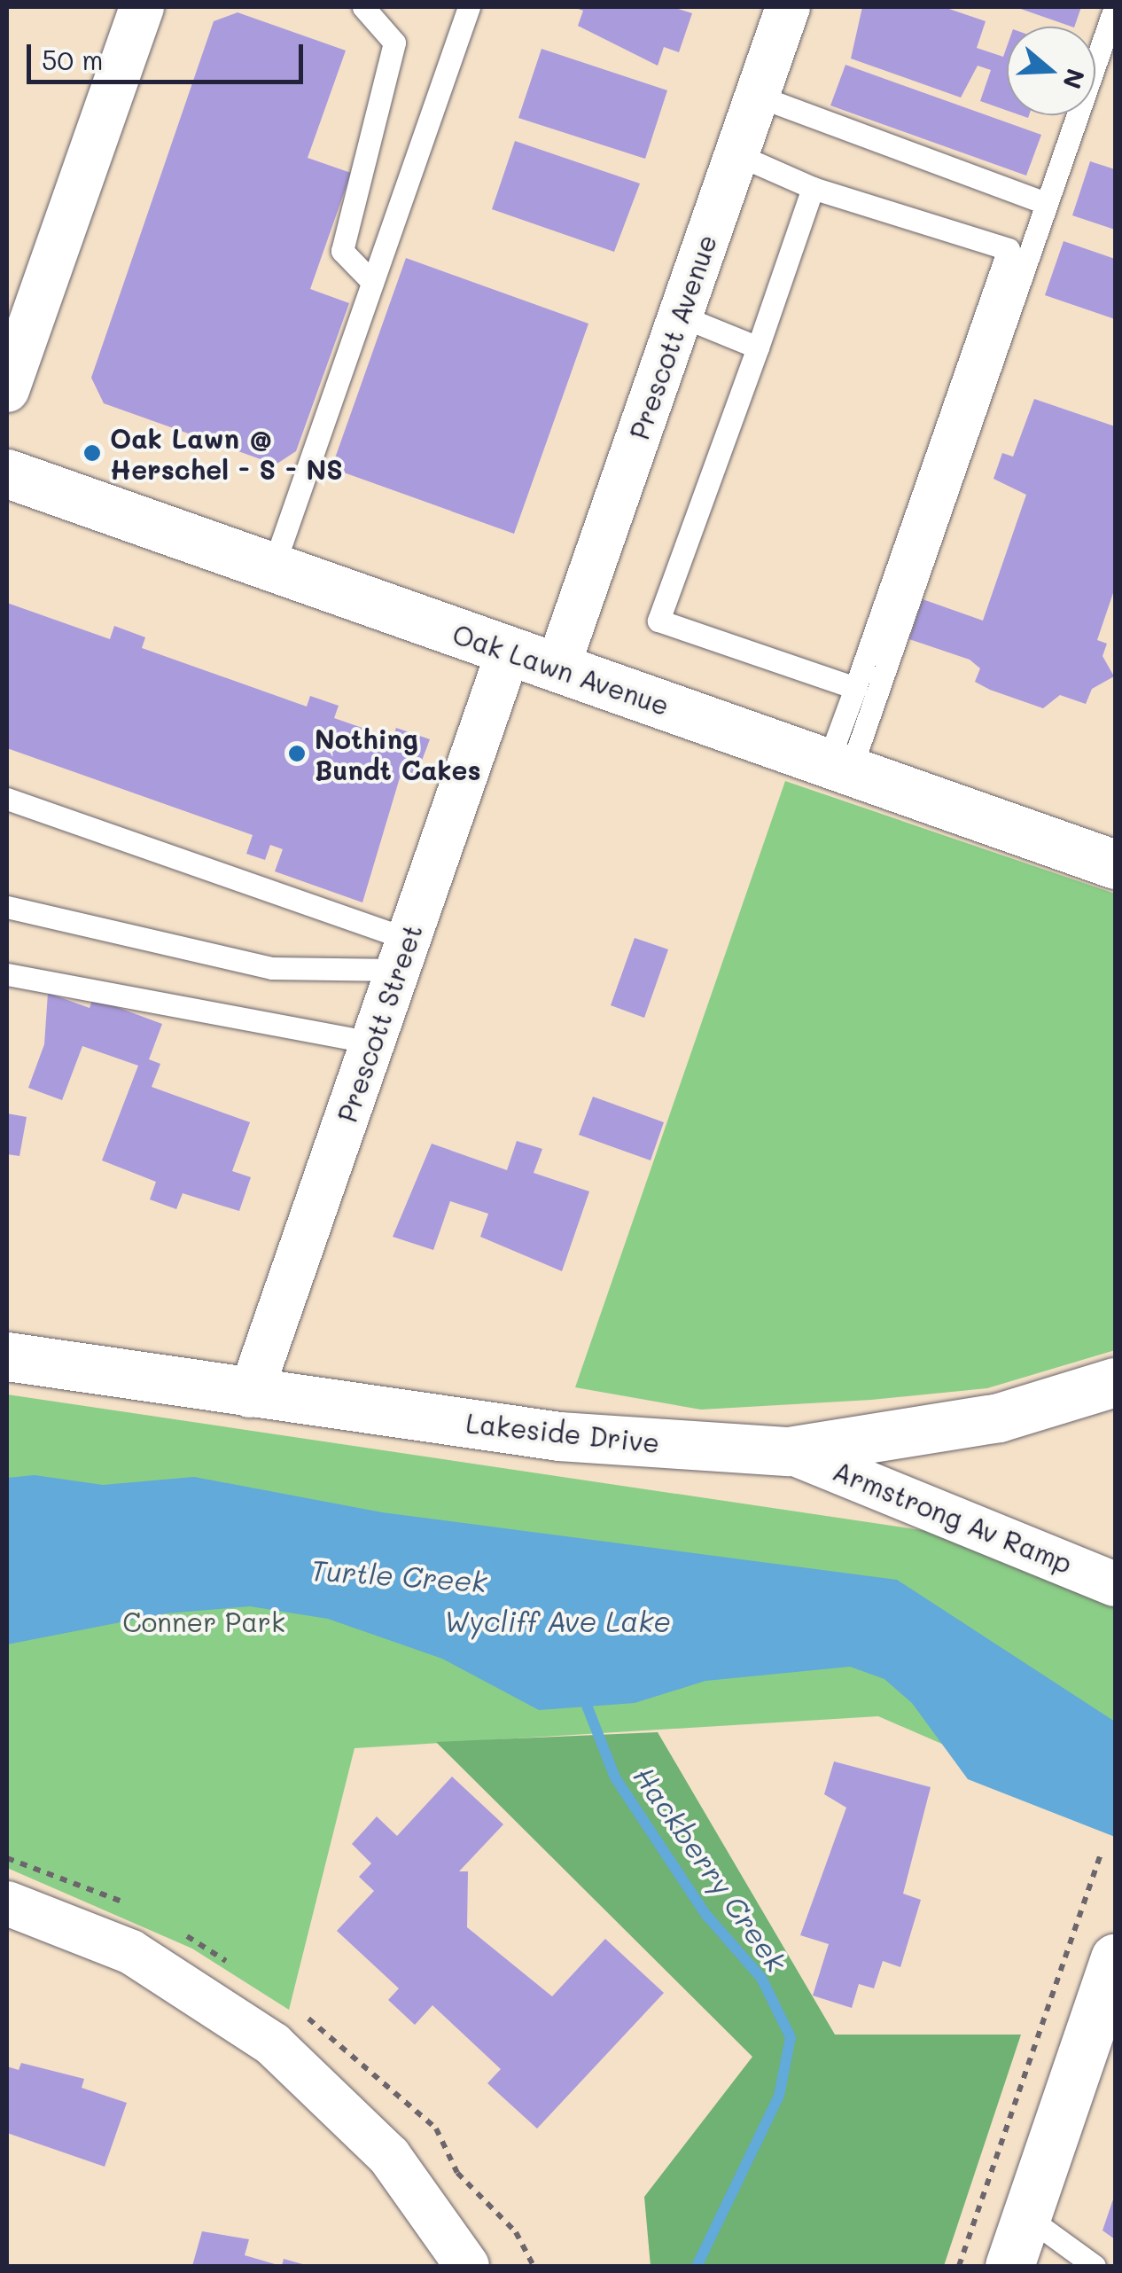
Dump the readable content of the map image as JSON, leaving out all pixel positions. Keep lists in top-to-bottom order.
{
  "streets": {
    "main road": ["Oak Lawn Avenue", "Lakeside Drive"],
    "street": ["Prescott Avenue", "Prescott Street", "Armstrong Av Ramp"]
  },
  "crossings": [
    ["Prescott Avenue", "Oak Lawn Avenue"],
    ["Oak Lawn Avenue", "Prescott Street"],
    ["Prescott Street", "Lakeside Drive"],
    ["Lakeside Drive", "Armstrong Av Ramp"]
  ],
  "water": ["Turtle Creek", "Wycliff Ave Lake", "Hackberry Creek"],
  "parks": ["Conner Park"],
  "places": ["Oak Lawn @ Herschel - S - NS", "Nothing Bundt Cakes"],
  "scale_bar": "50 m",
  "north": "right"
}
